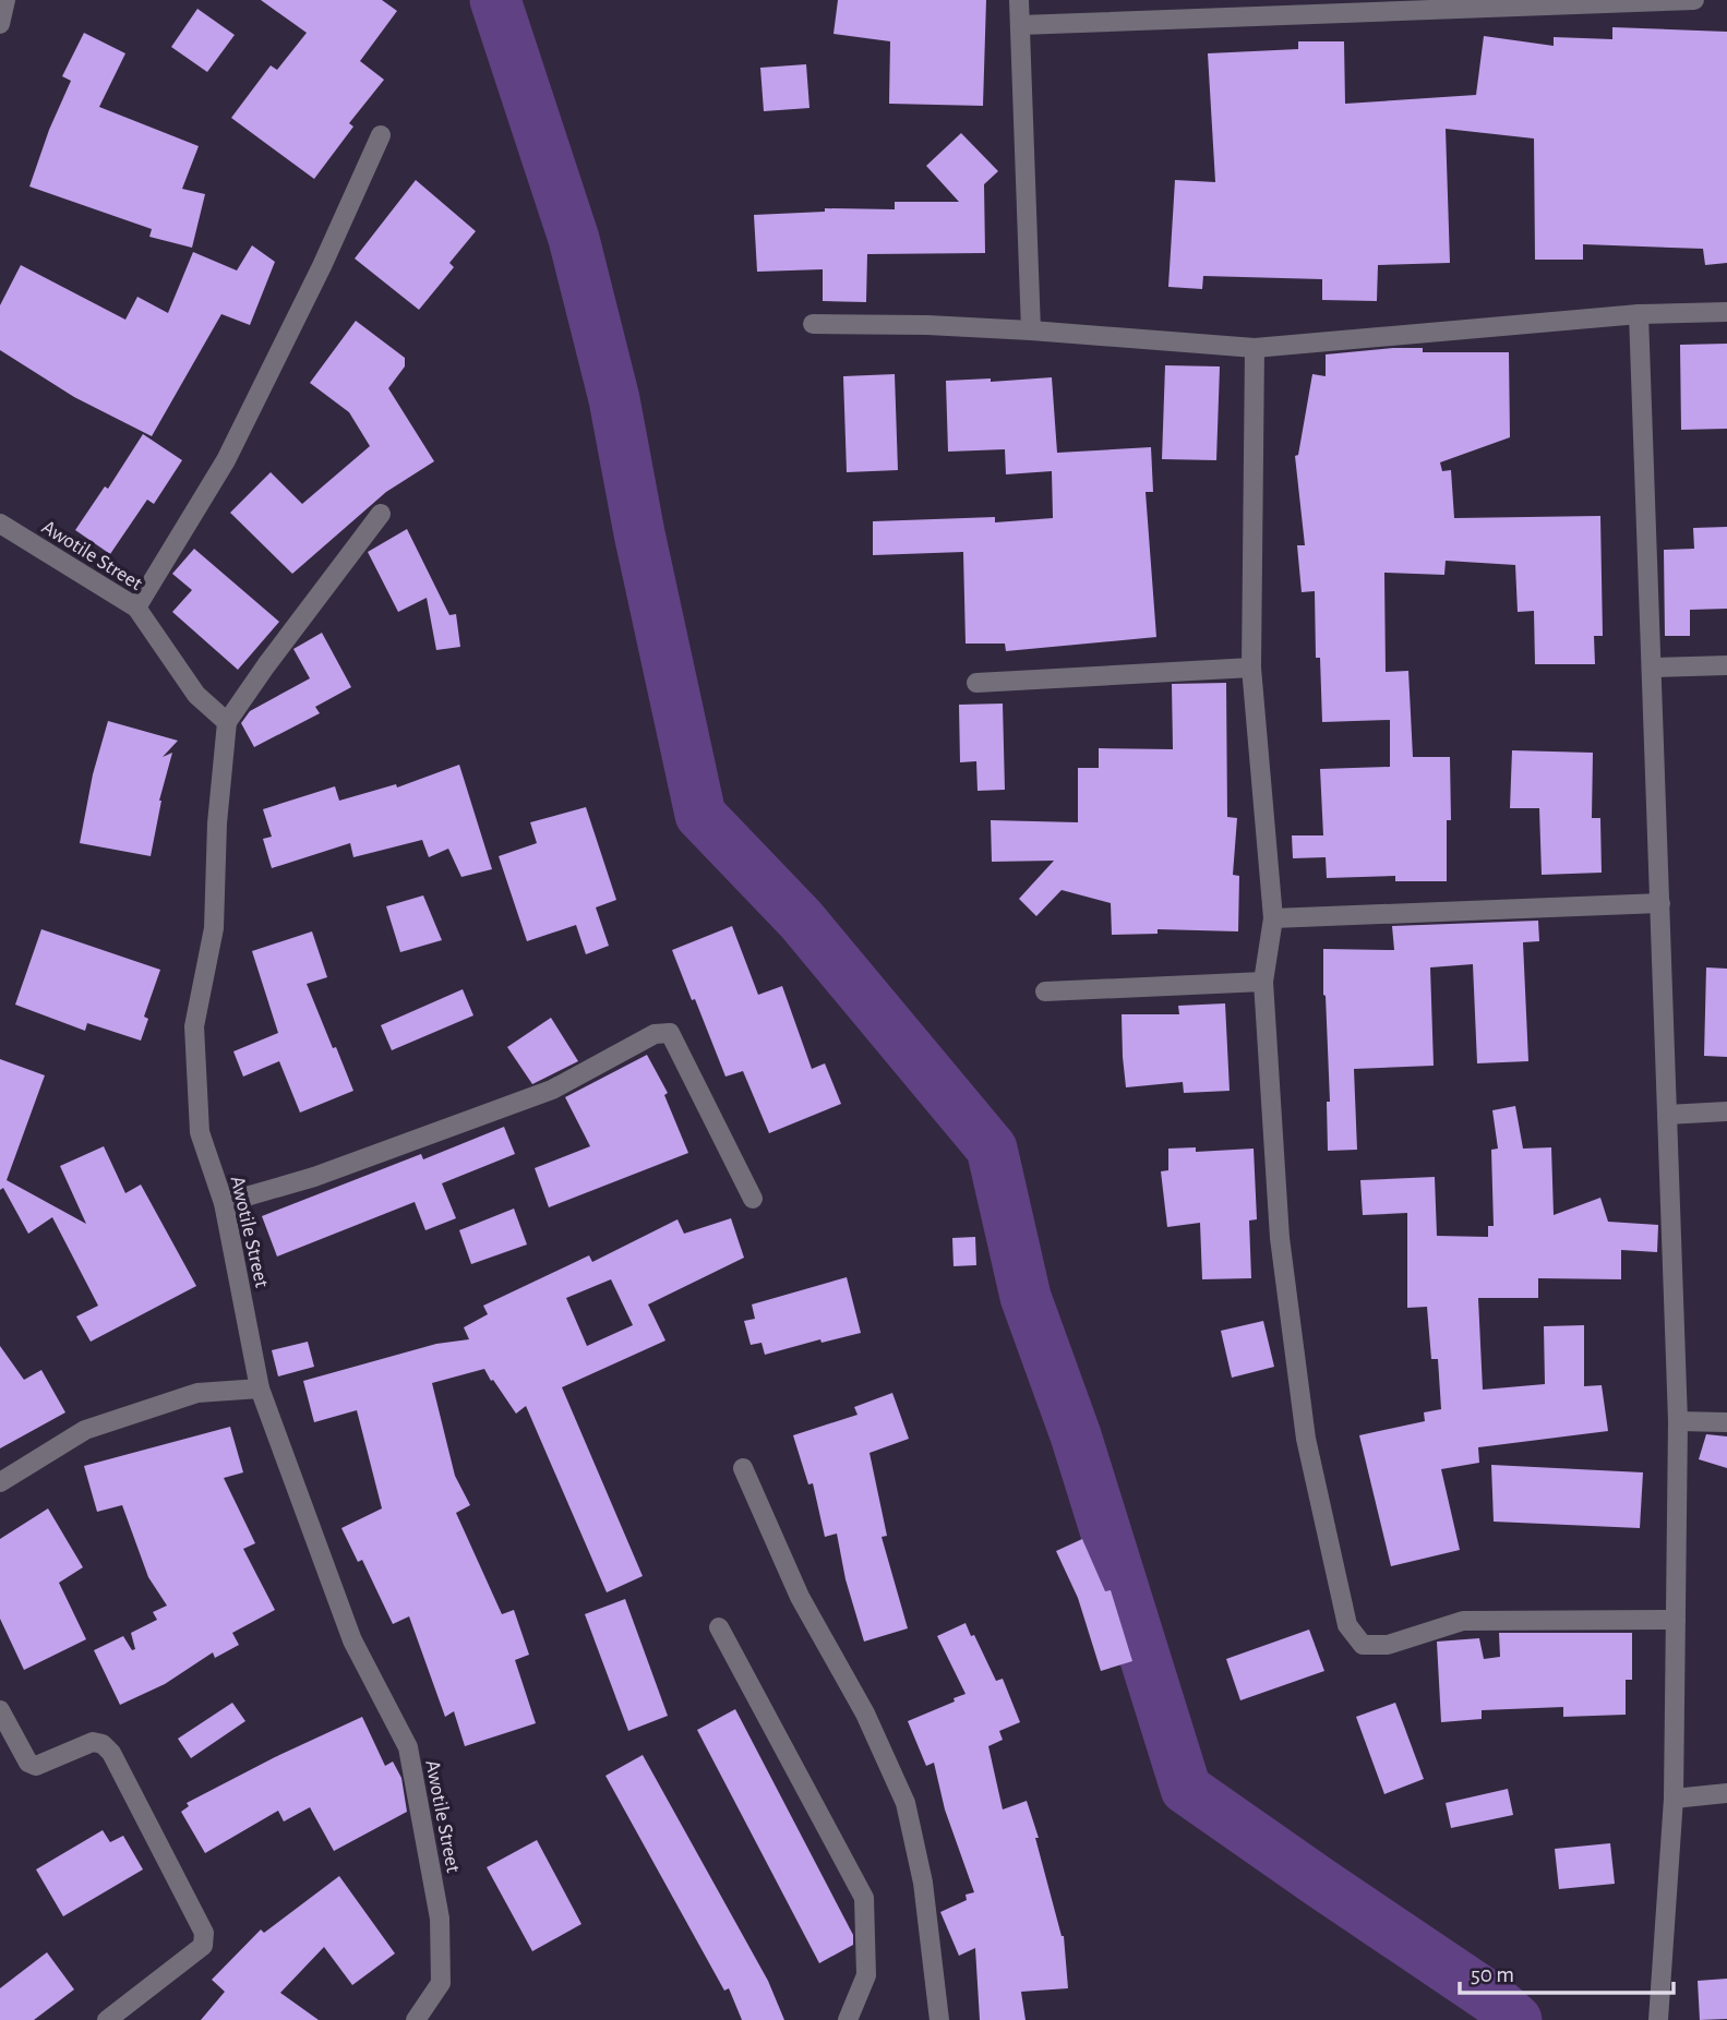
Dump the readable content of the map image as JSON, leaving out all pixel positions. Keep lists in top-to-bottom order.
{
  "streets": {
    "street": ["Awotile Street"]
  },
  "scale_bar": "50 m"
}
